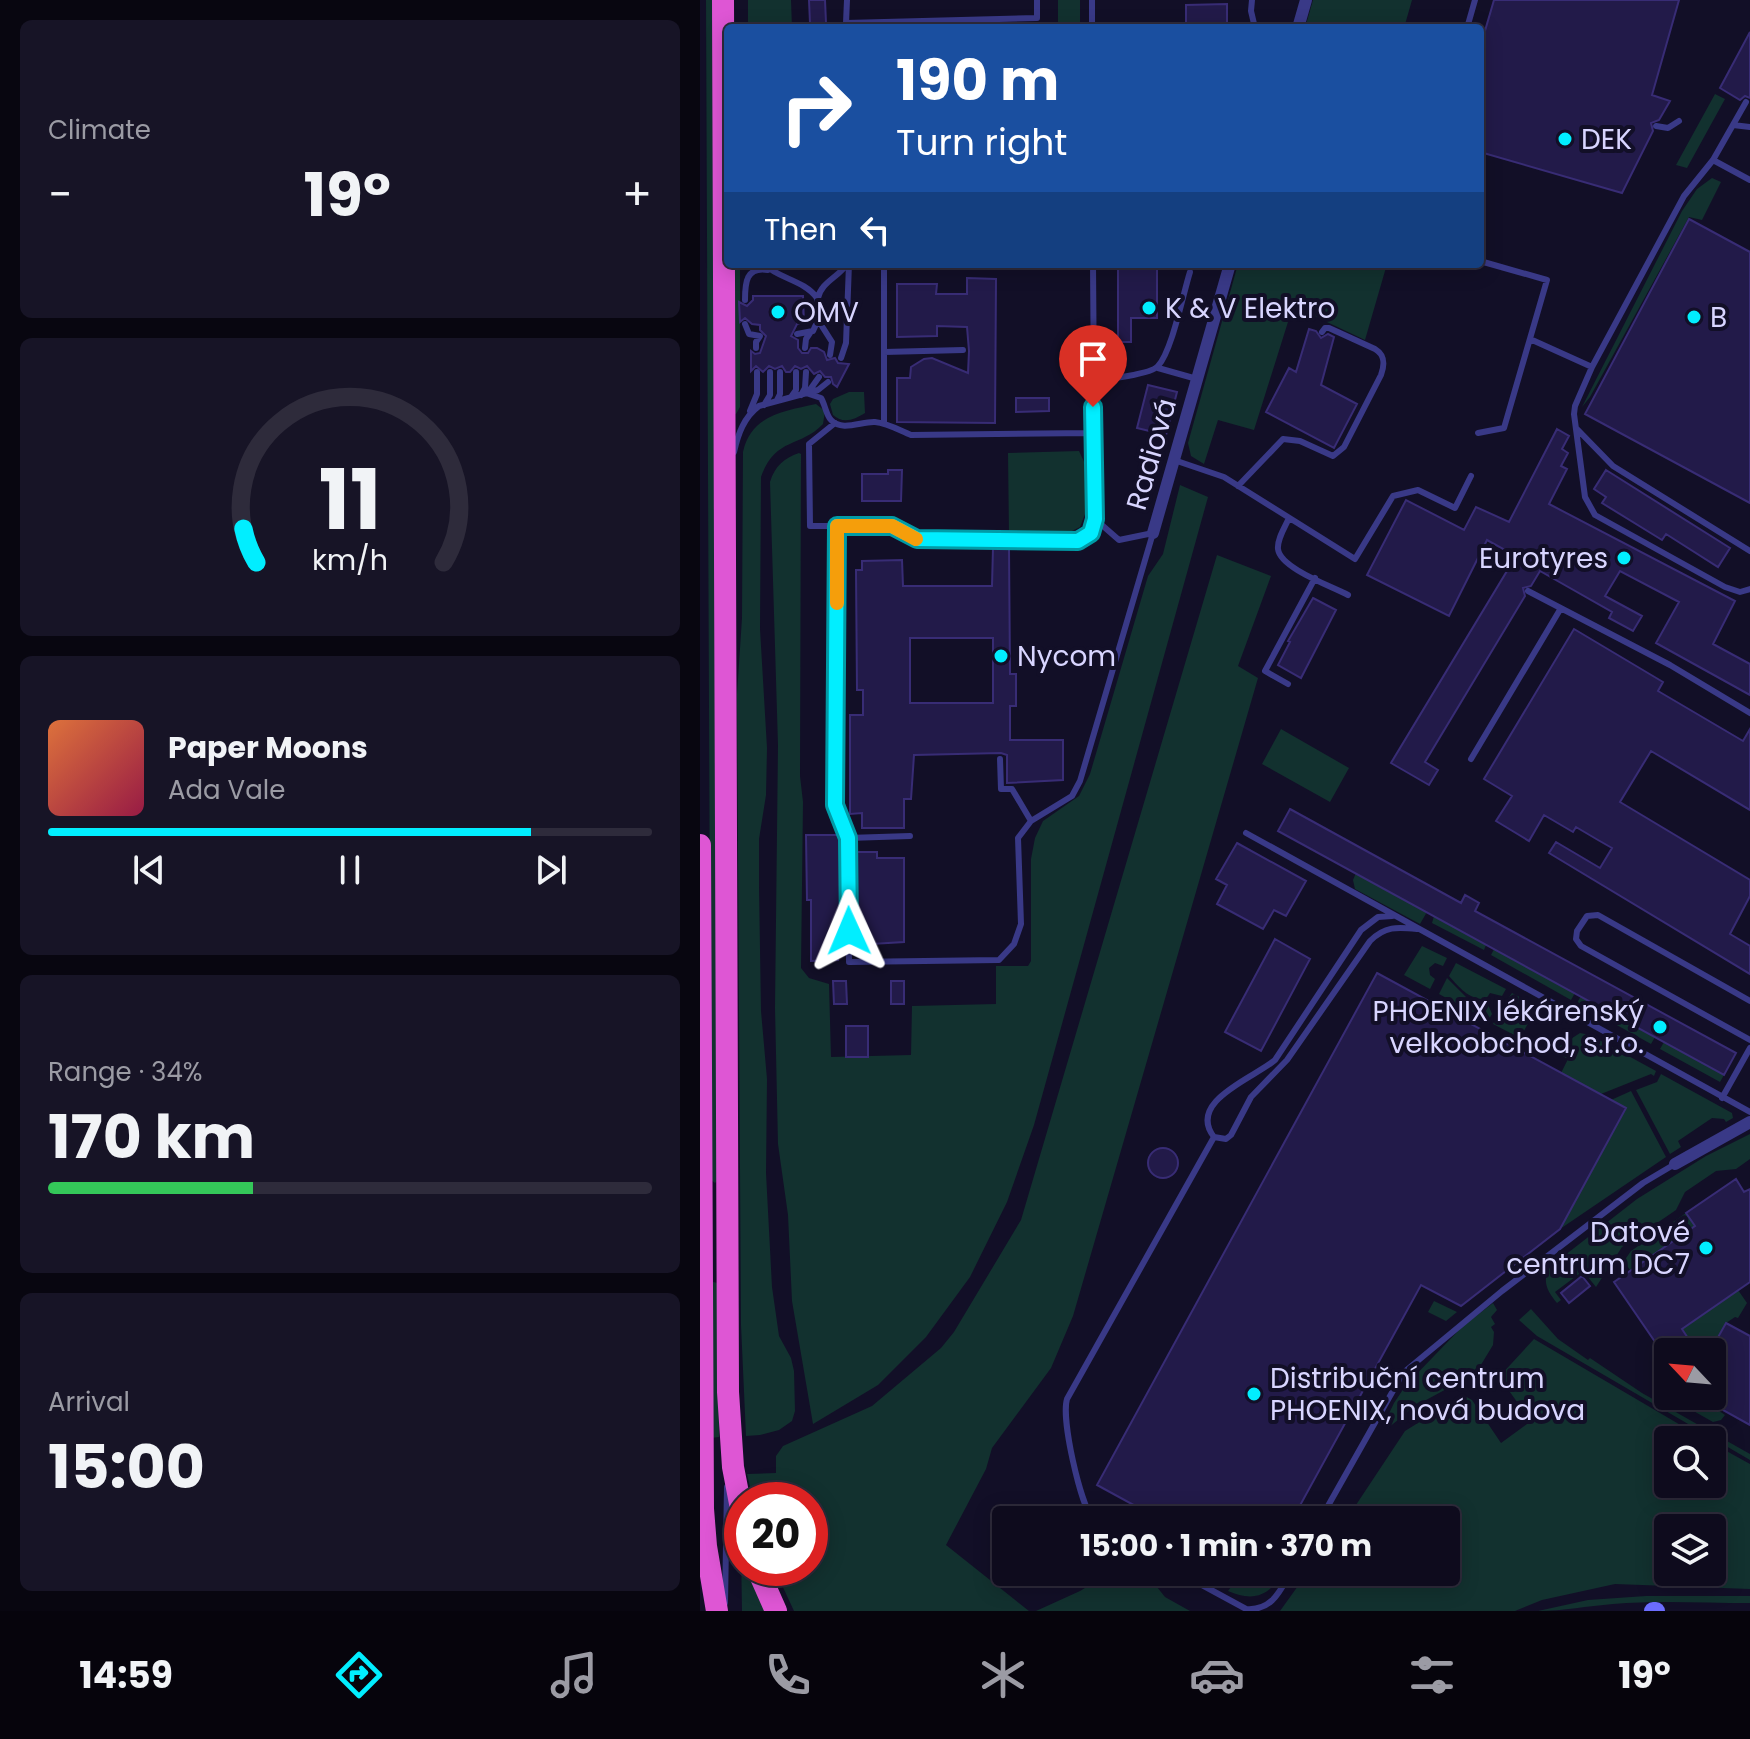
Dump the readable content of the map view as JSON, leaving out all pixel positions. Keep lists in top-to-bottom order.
{
  "streets": {
    "street": ["Radiová"]
  },
  "places": [
    "DEK",
    "K & V Elektro",
    "OMV",
    "B",
    "Eurotyres",
    "Nycom",
    "PHOENIX lékárenský velkoobchod, s.r.o.",
    "Datové centrum DC7",
    "Distribuční centrum PHOENIX, nová budova"
  ],
  "north": "top left",
  "page": {
    "tile": [
      "Climate",
      ["Range · 34%", "170 km"],
      ["Arrival", "15:00"]
    ],
    "turn": ["190 m", "Turn right"],
    "heat": ["−", "19°", "+"],
    "then": "Then",
    "song": ["Paper Moons", "Ada Vale"],
    "limit": "20",
    "trip": "15:00 · 1 min · 370 m",
    "tabs": ["14:59", "19°"],
    "gauge": ["11", "km/h"]
  }
}
